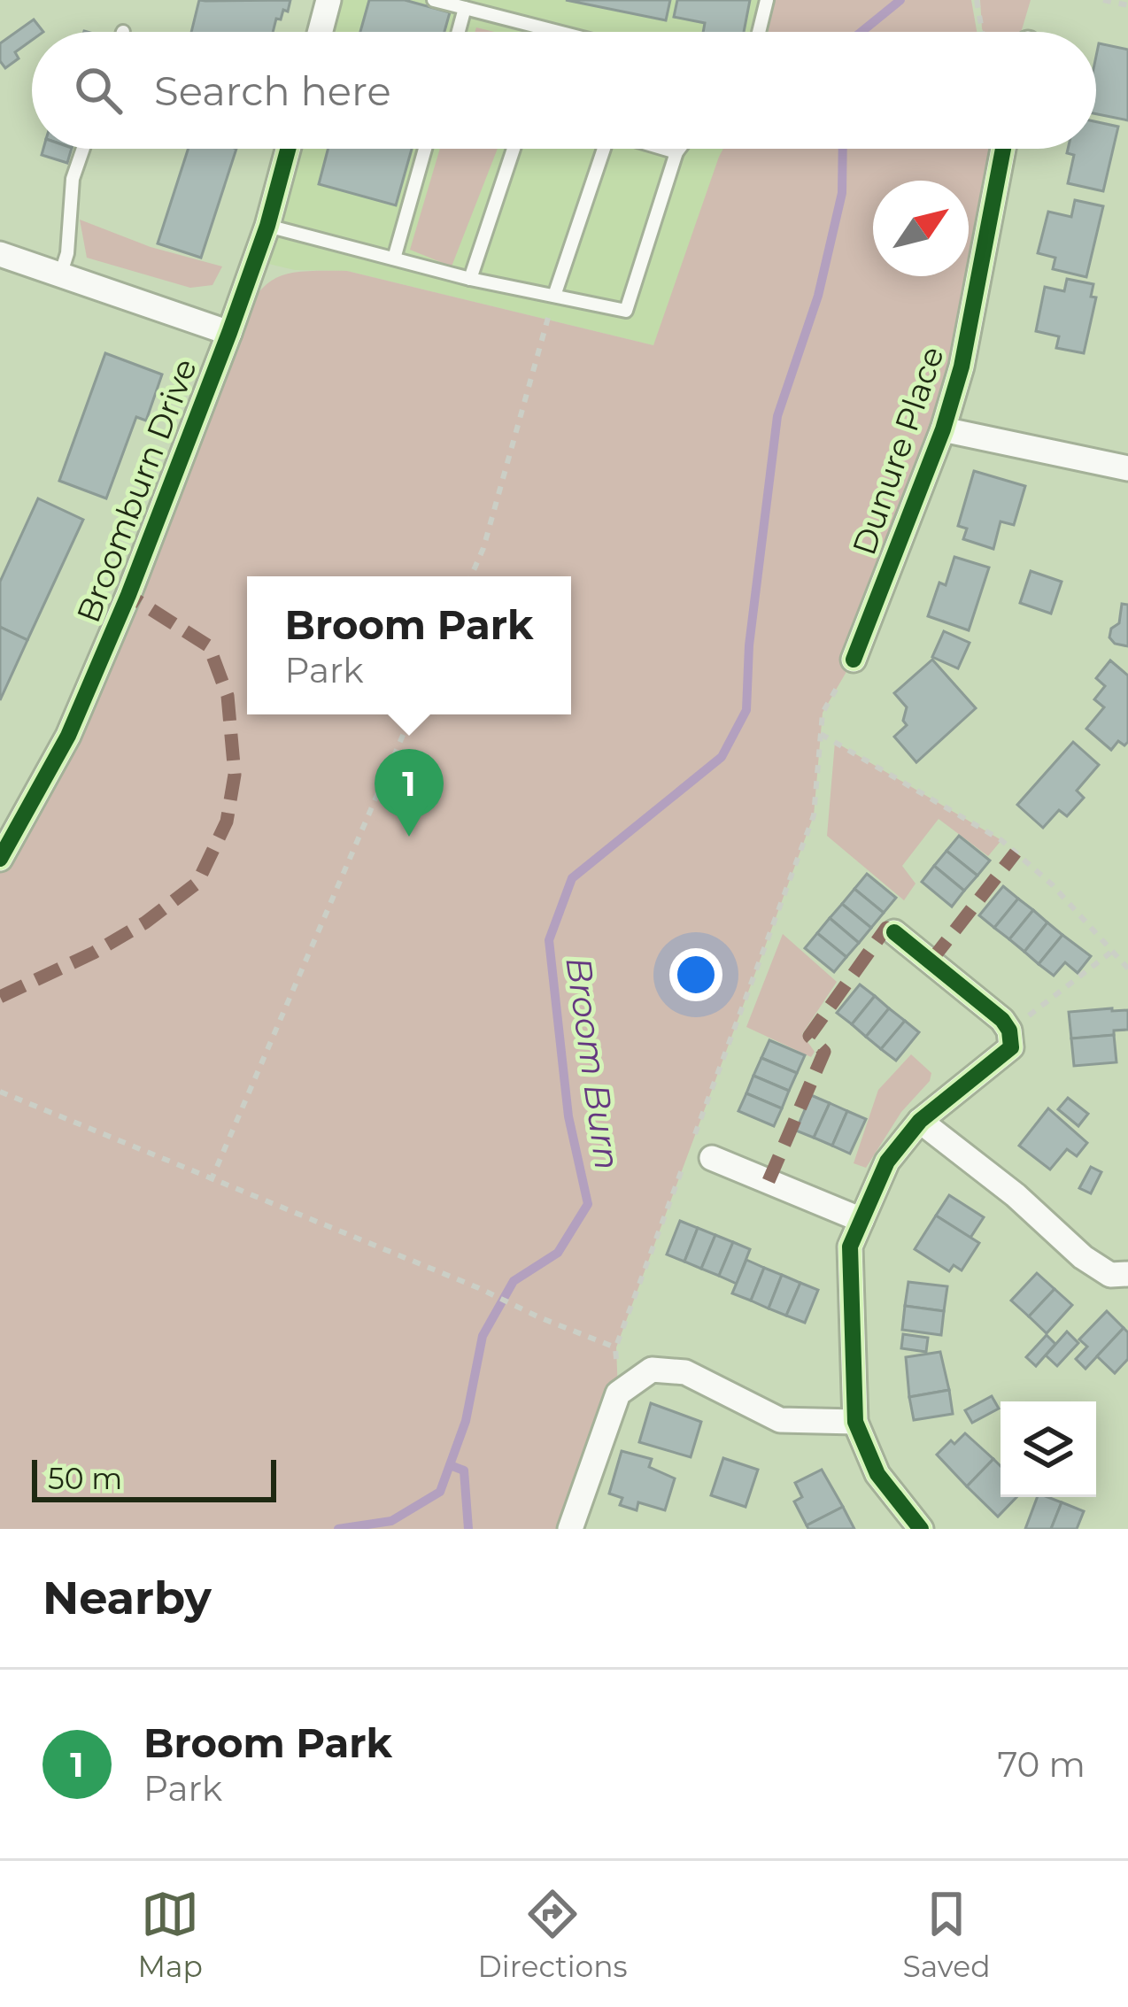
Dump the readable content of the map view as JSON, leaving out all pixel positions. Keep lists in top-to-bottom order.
{
  "streets": {
    "street": ["Dunure Place", "Broomburn Drive"]
  },
  "water": ["Broom Burn"],
  "scale_bar": "50 m",
  "north": "top right",
  "page": {
    "search": "Search here",
    "popup": ["Broom Park", "Park"],
    "pins": "1",
    "scale": "50 m",
    "heading": "Nearby",
    "list": [
      {
        "mark": "1",
        "name": "Broom Park",
        "note": "Park",
        "value": "70 m"
      }
    ],
    "nav": ["Map", "Directions", "Saved"]
  }
}
